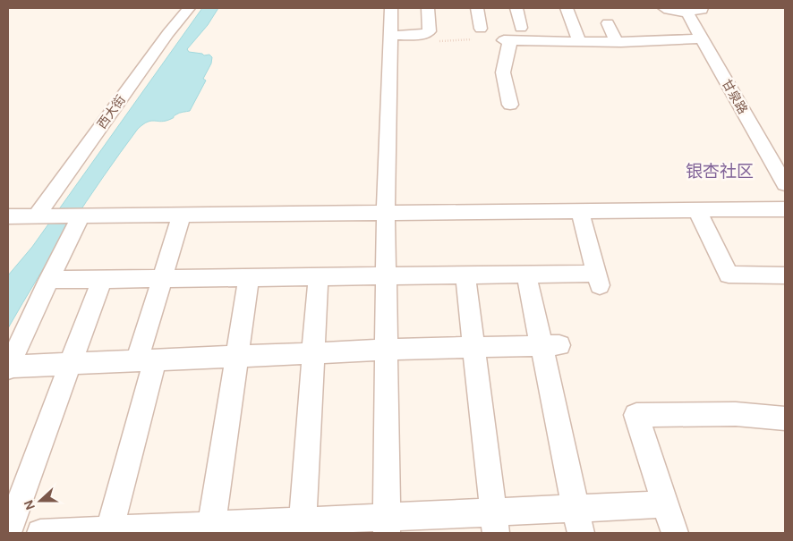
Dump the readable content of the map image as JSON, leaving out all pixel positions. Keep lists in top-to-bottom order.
{
  "streets": {
    "street": ["甘泉路", "西大街"]
  },
  "districts": ["银杏社区"],
  "north": "left"
}
